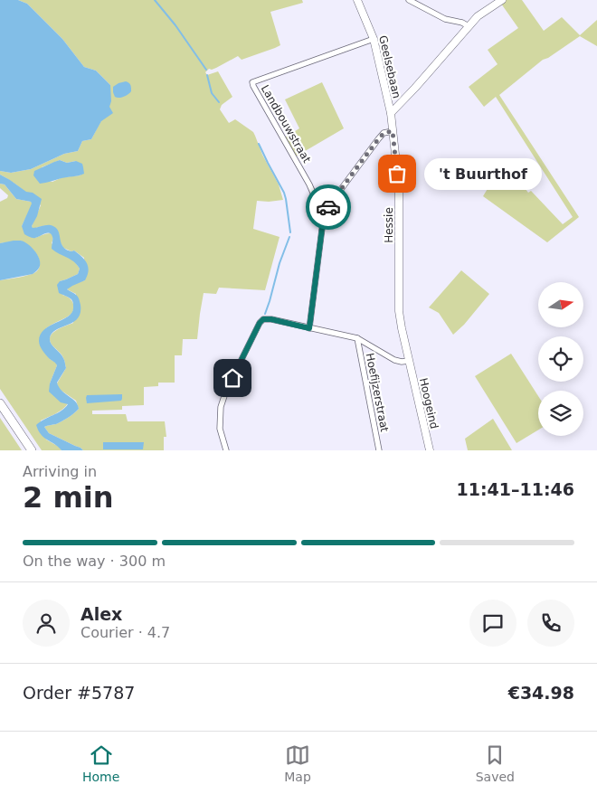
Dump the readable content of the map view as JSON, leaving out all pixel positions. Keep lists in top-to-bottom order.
{
  "streets": {
    "street": [
      "Geelsebaan",
      "Landbouwstraat",
      "Hessie",
      "Hoefijzerstraat",
      "Hoogeind"
    ]
  },
  "crossings": [
    ["Geelsebaan", "Landbouwstraat"],
    ["Geelsebaan", "Hessie"],
    ["Hessie", "Hoogeind"]
  ],
  "places": ["'t Buurthof"],
  "north": "right",
  "page": {
    "bubble": "'t Buurthof",
    "heading": ["2 min", "Arriving in", "11:41–11:46"],
    "panel": [
      "Alex",
      "Courier · 4.7",
      "Order #5787",
      "€34.98"
    ],
    "bar": "On the way · 300 m",
    "tabs": ["Home", "Map", "Saved"]
  }
}
